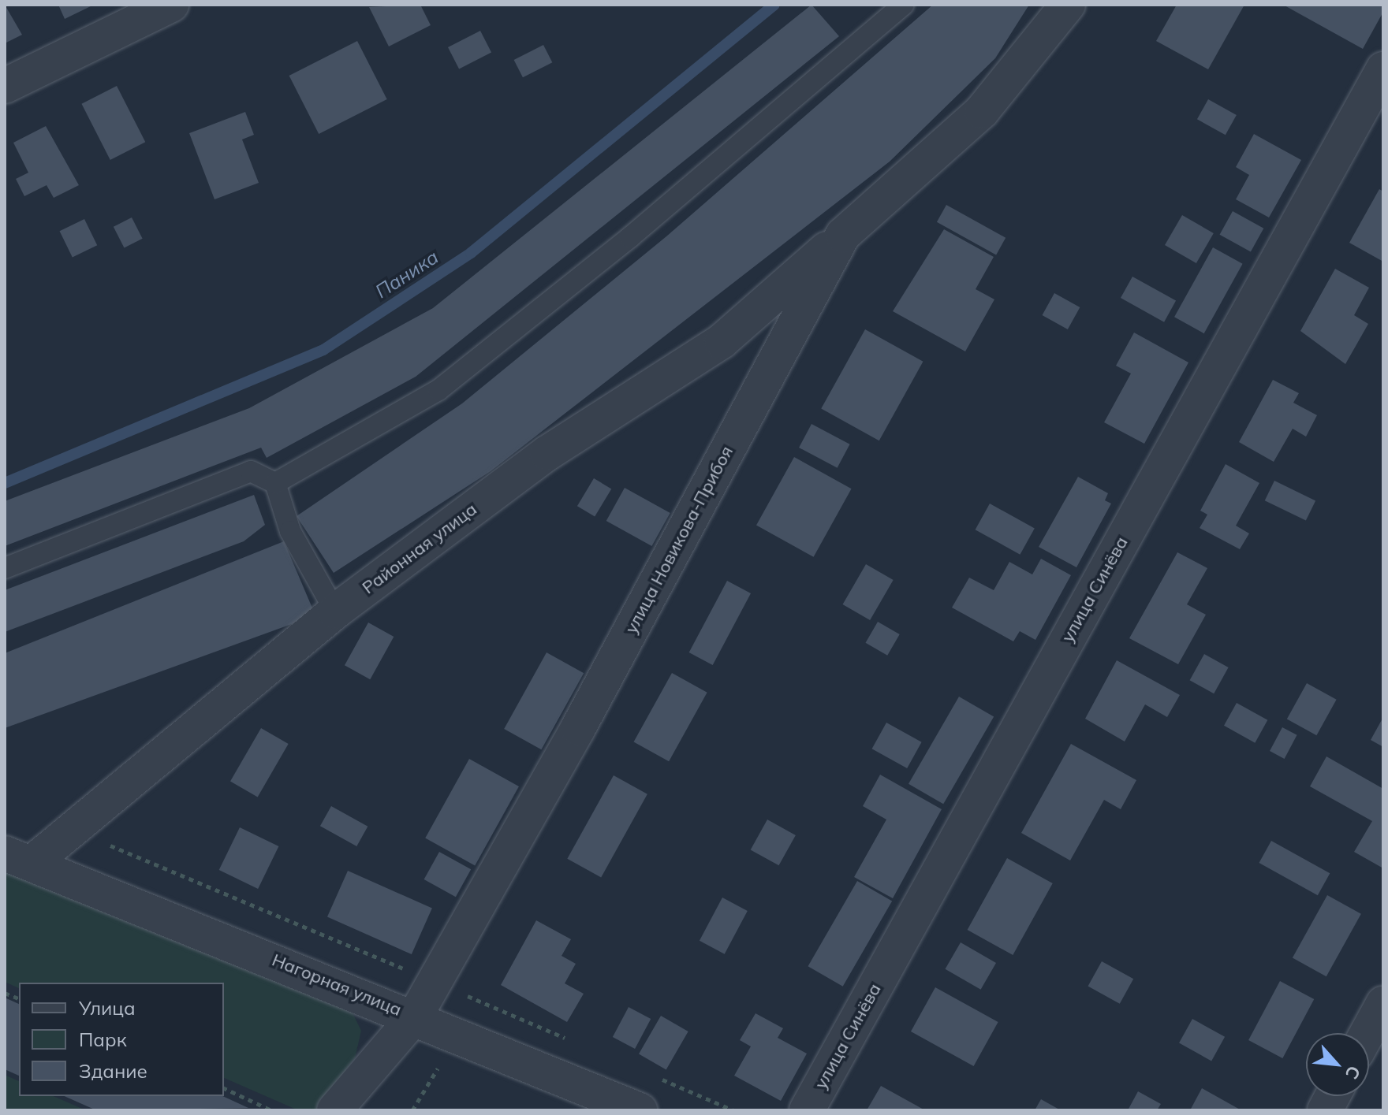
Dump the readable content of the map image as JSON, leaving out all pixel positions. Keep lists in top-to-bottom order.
{
  "streets": {
    "street": [
      "улица Новикова-Прибоя",
      "Районная улица",
      "улица Синёва",
      "Нагорная улица"
    ]
  },
  "crossings": [
    ["улица Новикова-Прибоя", "Районная улица"],
    ["улица Новикова-Прибоя", "Нагорная улица"],
    ["Районная улица", "Нагорная улица"]
  ],
  "water": ["Паника"],
  "legend": ["Улица", "Парк", "Здание"],
  "north": "bottom right"
}
